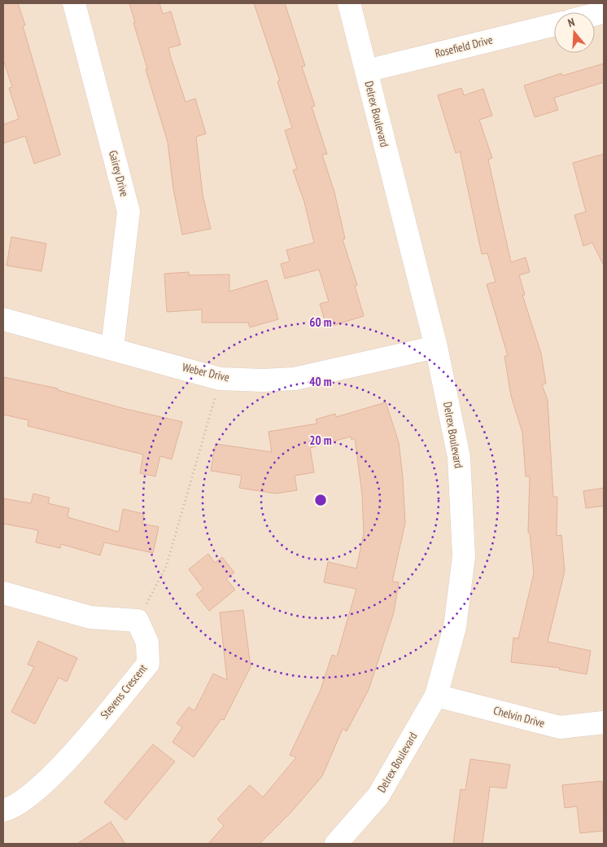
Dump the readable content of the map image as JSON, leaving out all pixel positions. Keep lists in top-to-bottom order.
{
  "streets": {
    "street": [
      "Rosefield Drive",
      "Delrex Boulevard",
      "Gairey Drive",
      "Weber Drive",
      "Stevens Crescent",
      "Chelvin Drive"
    ]
  },
  "crossings": [
    ["Rosefield Drive", "Delrex Boulevard"],
    ["Delrex Boulevard", "Weber Drive"],
    ["Delrex Boulevard", "Chelvin Drive"],
    ["Gairey Drive", "Weber Drive"]
  ],
  "north": "top",
  "rings": ["60 m", "40 m", "20 m"]
}
